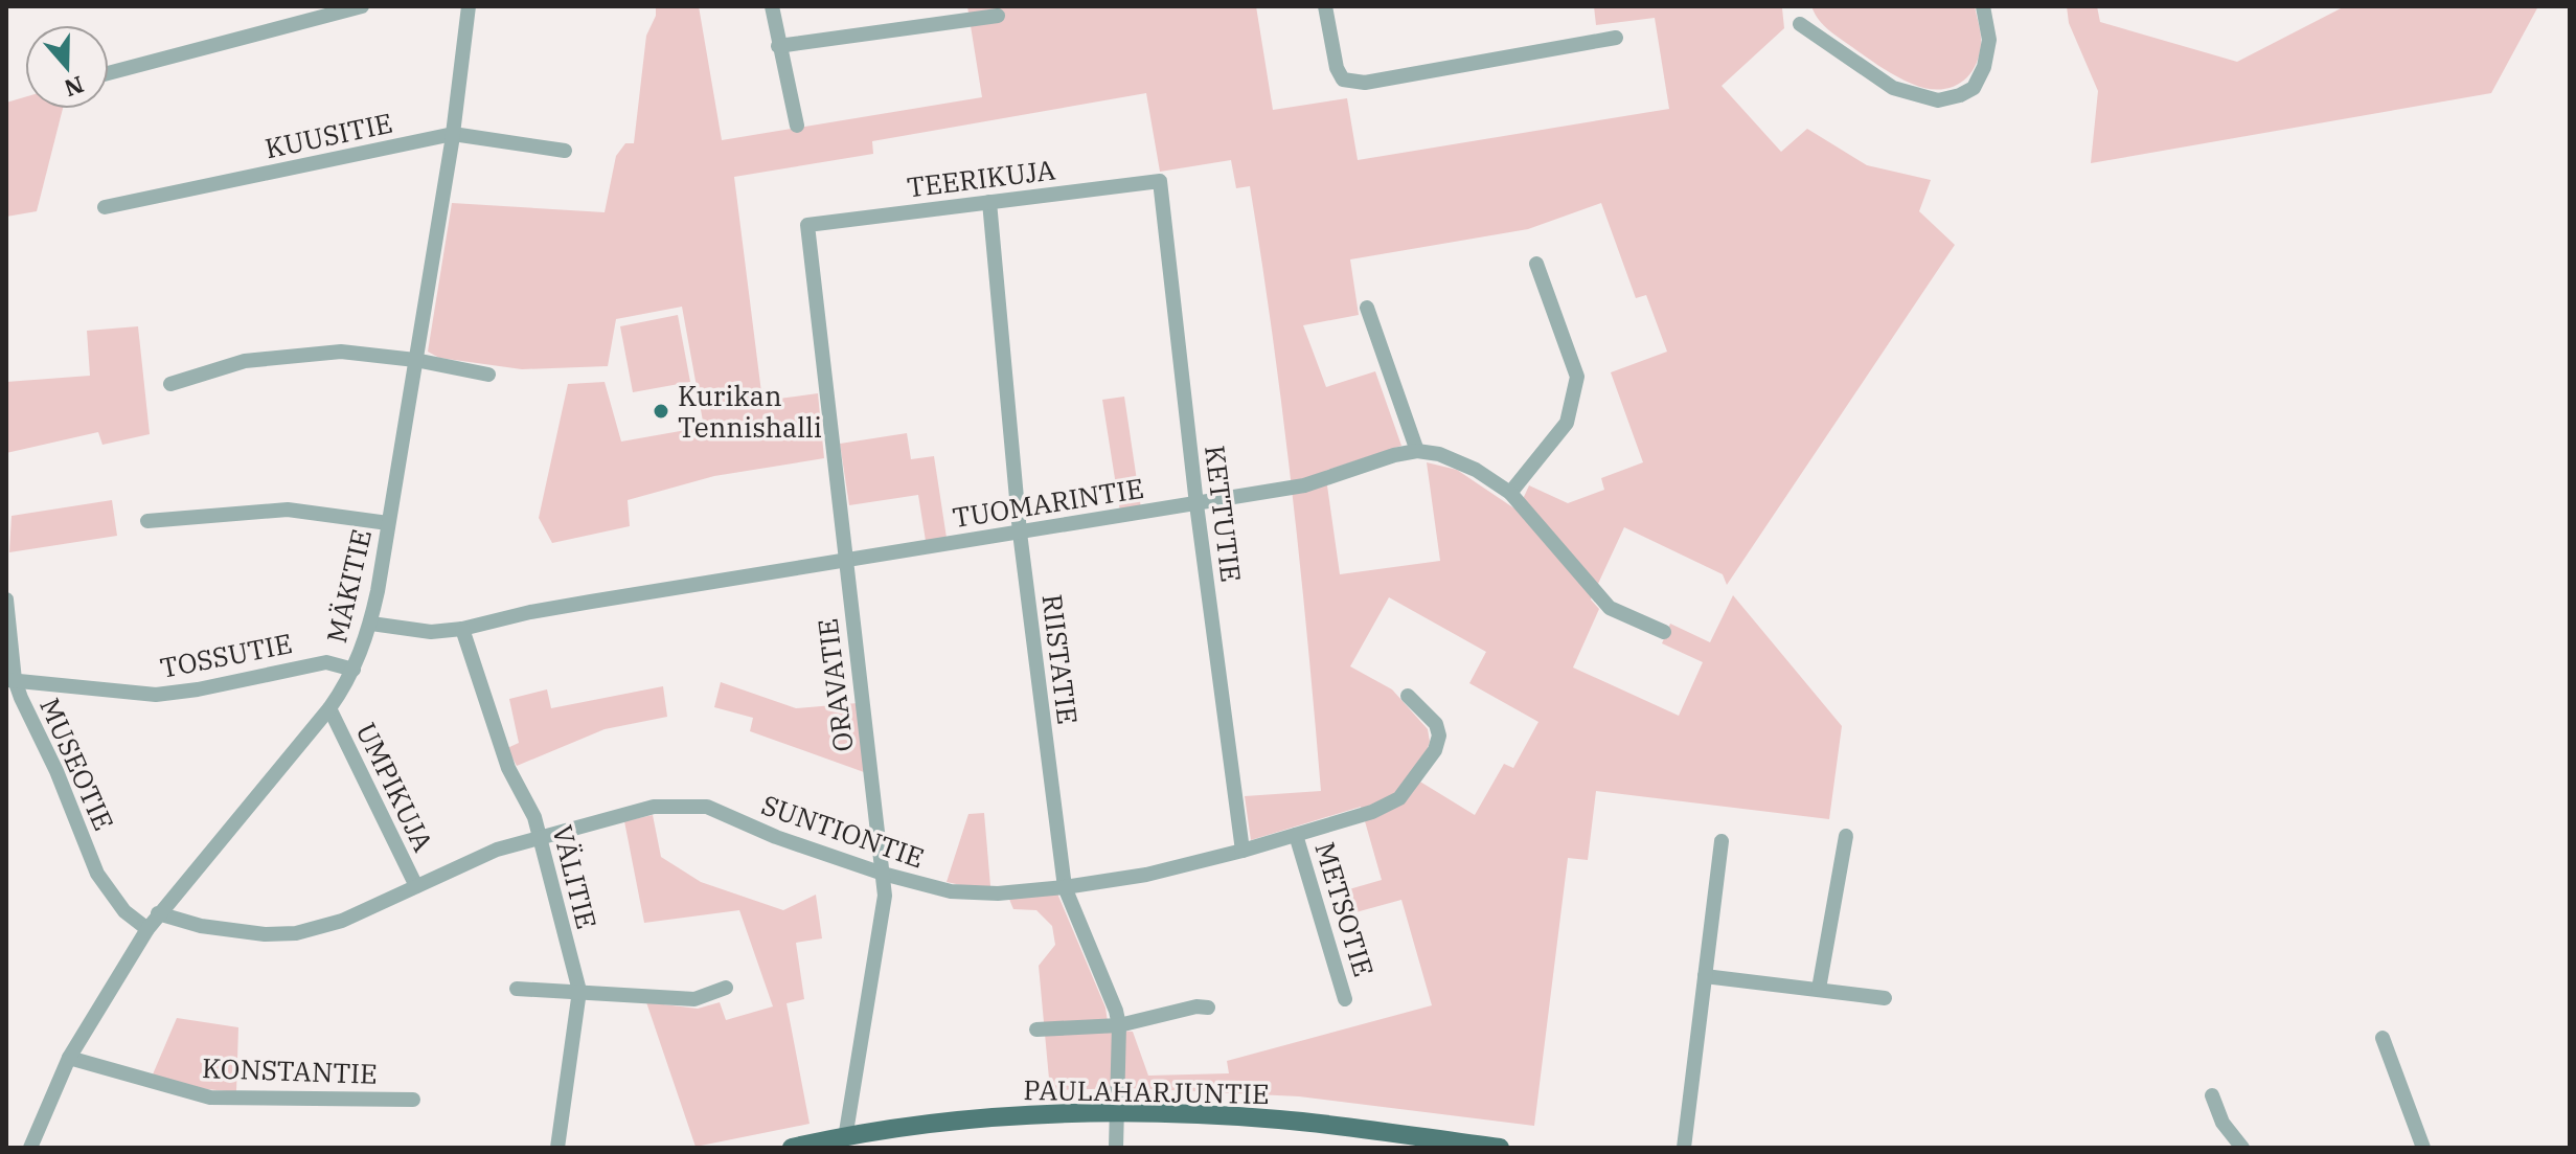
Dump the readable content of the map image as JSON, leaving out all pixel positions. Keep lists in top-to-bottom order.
{
  "streets": {
    "main road": ["PAULAHARJUNTIE"],
    "street": [
      "KUUSITIE",
      "TEERIKUJA",
      "TUOMARINTIE",
      "KETTUTIE",
      "MÄKITIE",
      "TOSSUTIE",
      "RIISTATIE",
      "ORAVATIE",
      "MUSEOTIE",
      "UMPIKUJA",
      "SUNTIONTIE",
      "VÄLITIE",
      "METSOTIE",
      "KONSTANTIE"
    ]
  },
  "crossings": [
    ["KUUSITIE", "MÄKITIE"],
    ["TEERIKUJA", "KETTUTIE"],
    ["TEERIKUJA", "RIISTATIE"],
    ["TEERIKUJA", "ORAVATIE"],
    ["TUOMARINTIE", "KETTUTIE"],
    ["TUOMARINTIE", "MÄKITIE"],
    ["TUOMARINTIE", "RIISTATIE"],
    ["TUOMARINTIE", "ORAVATIE"],
    ["TUOMARINTIE", "VÄLITIE"],
    ["KETTUTIE", "SUNTIONTIE"],
    ["MÄKITIE", "TOSSUTIE"],
    ["MÄKITIE", "MUSEOTIE"],
    ["MÄKITIE", "UMPIKUJA"],
    ["MÄKITIE", "SUNTIONTIE"],
    ["MÄKITIE", "KONSTANTIE"],
    ["TOSSUTIE", "MUSEOTIE"],
    ["RIISTATIE", "SUNTIONTIE"],
    ["RIISTATIE", "PAULAHARJUNTIE"],
    ["ORAVATIE", "SUNTIONTIE"],
    ["ORAVATIE", "PAULAHARJUNTIE"],
    ["UMPIKUJA", "SUNTIONTIE"],
    ["SUNTIONTIE", "VÄLITIE"],
    ["SUNTIONTIE", "METSOTIE"]
  ],
  "places": ["Kurikan Tennishalli"],
  "north": "bottom"
}
